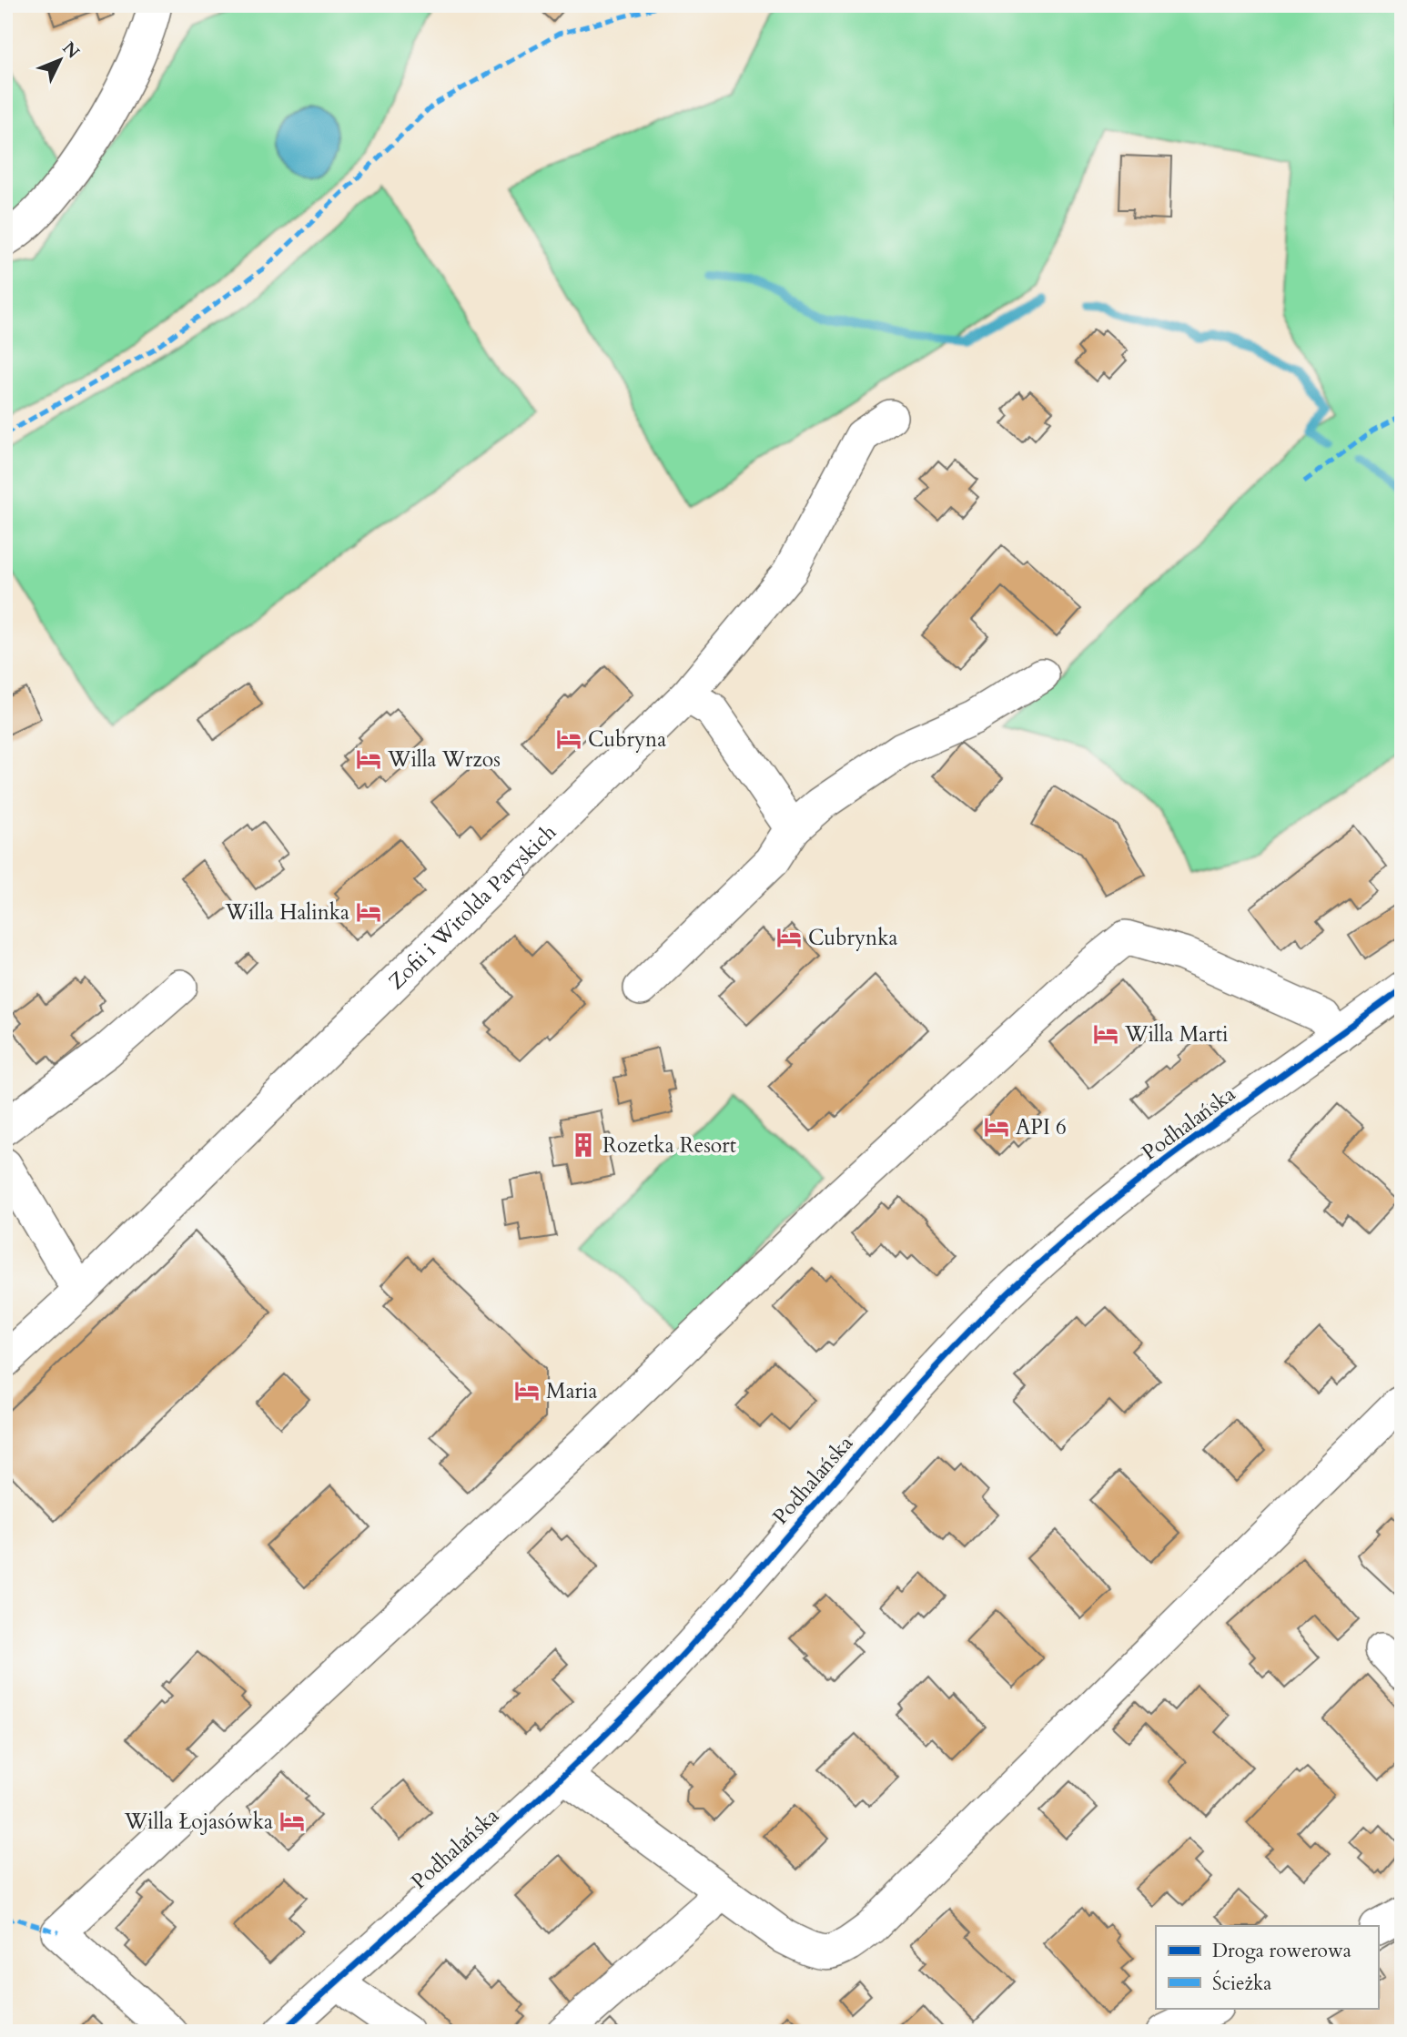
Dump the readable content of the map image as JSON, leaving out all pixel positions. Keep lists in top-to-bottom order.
{
  "streets": {
    "street": ["Zofii i Witolda Paryskich", "Podhalańska"]
  },
  "places": {
    "hotel": [
      "Cubryna",
      "Willa Wrzos",
      "Willa Halinka",
      "Cubrynka",
      "Willa Marti",
      "API 6",
      "Maria",
      "Willa Łojasówka"
    ],
    "building": ["Rozetka Resort"]
  },
  "legend": ["Droga rowerowa", "Ścieżka"],
  "north": "top right"
}
